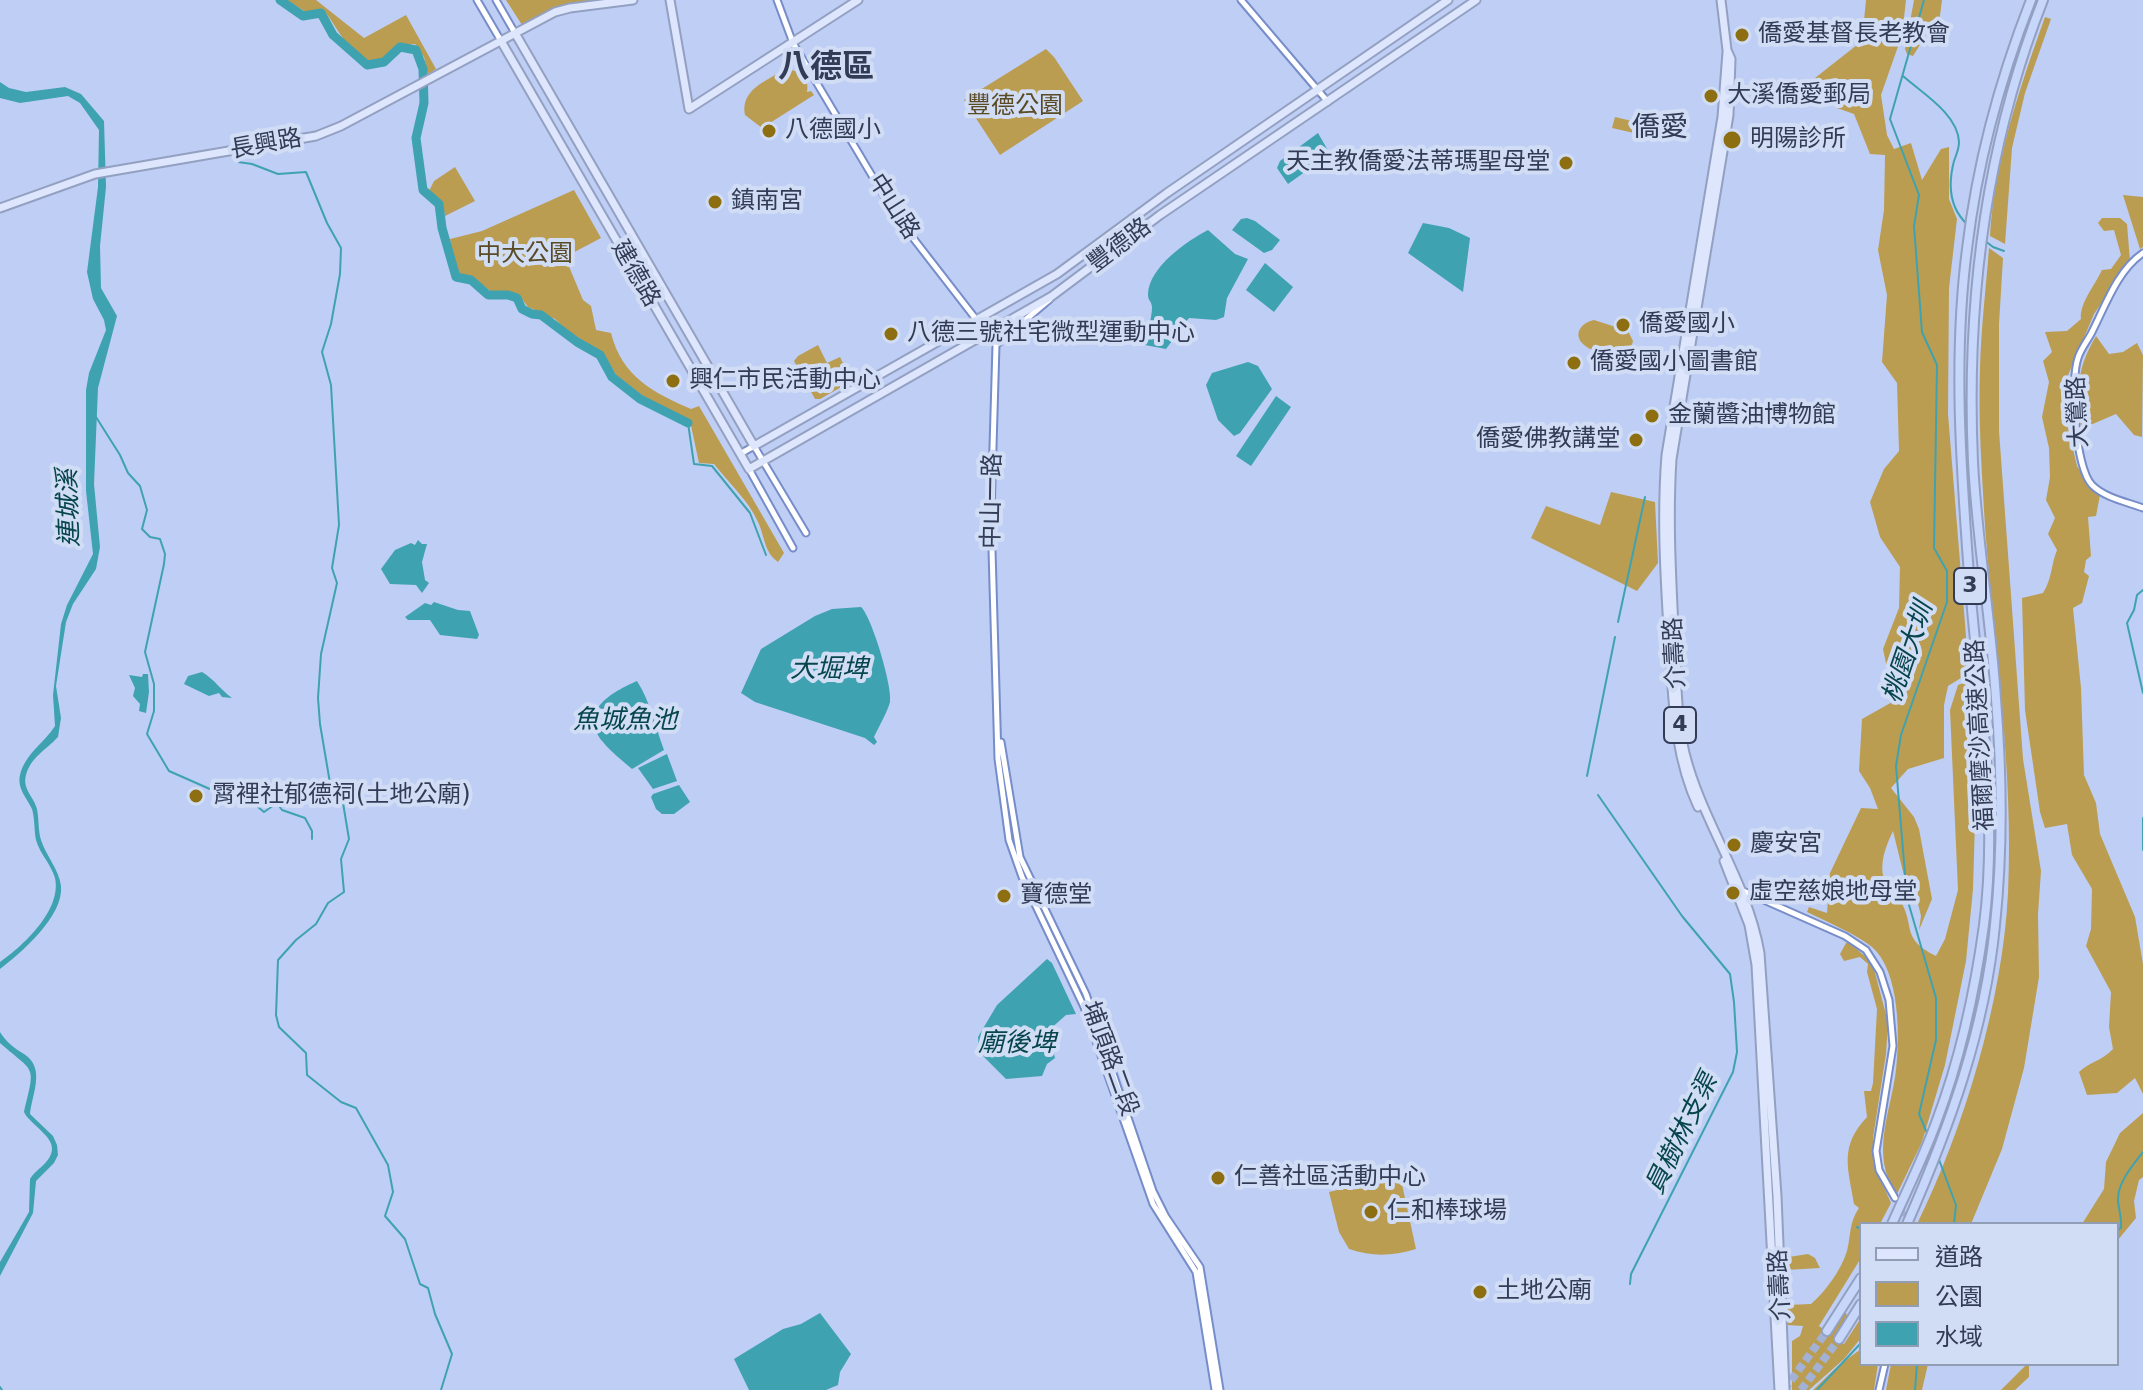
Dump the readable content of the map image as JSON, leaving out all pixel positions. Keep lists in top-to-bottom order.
{
  "streets": {
    "highway": ["3", "福爾摩沙高速公路"],
    "main road": [
      "長興路",
      "豐德路",
      "建德路",
      "介壽路",
      "4"
    ],
    "street": [
      "中山路",
      "大鶯路",
      "中山一路",
      "埔頂路二段"
    ]
  },
  "crossings": [
    ["長興路", "建德路"],
    ["中山路", "豐德路"],
    ["豐德路", "建德路"],
    ["中山一路", "埔頂路二段"]
  ],
  "districts": ["八德區", "僑愛"],
  "water": [
    "連城溪",
    "桃園大圳",
    "大堀埤",
    "魚城魚池",
    "廟後埤",
    "員樹林支渠"
  ],
  "parks": ["豐德公園", "中大公園"],
  "places": [
    "僑愛基督長老教會",
    "大溪僑愛郵局",
    "八德國小",
    "明陽診所",
    "天主教僑愛法蒂瑪聖母堂",
    "鎮南宮",
    "僑愛國小",
    "八德三號社宅微型運動中心",
    "僑愛國小圖書館",
    "興仁市民活動中心",
    "金蘭醬油博物館",
    "僑愛佛教講堂",
    "霄裡社郁德祠(土地公廟)",
    "慶安宮",
    "虛空慈娘地母堂",
    "寶德堂",
    "仁善社區活動中心",
    "仁和棒球場",
    "土地公廟"
  ],
  "legend": ["道路", "公園", "水域"]
}
